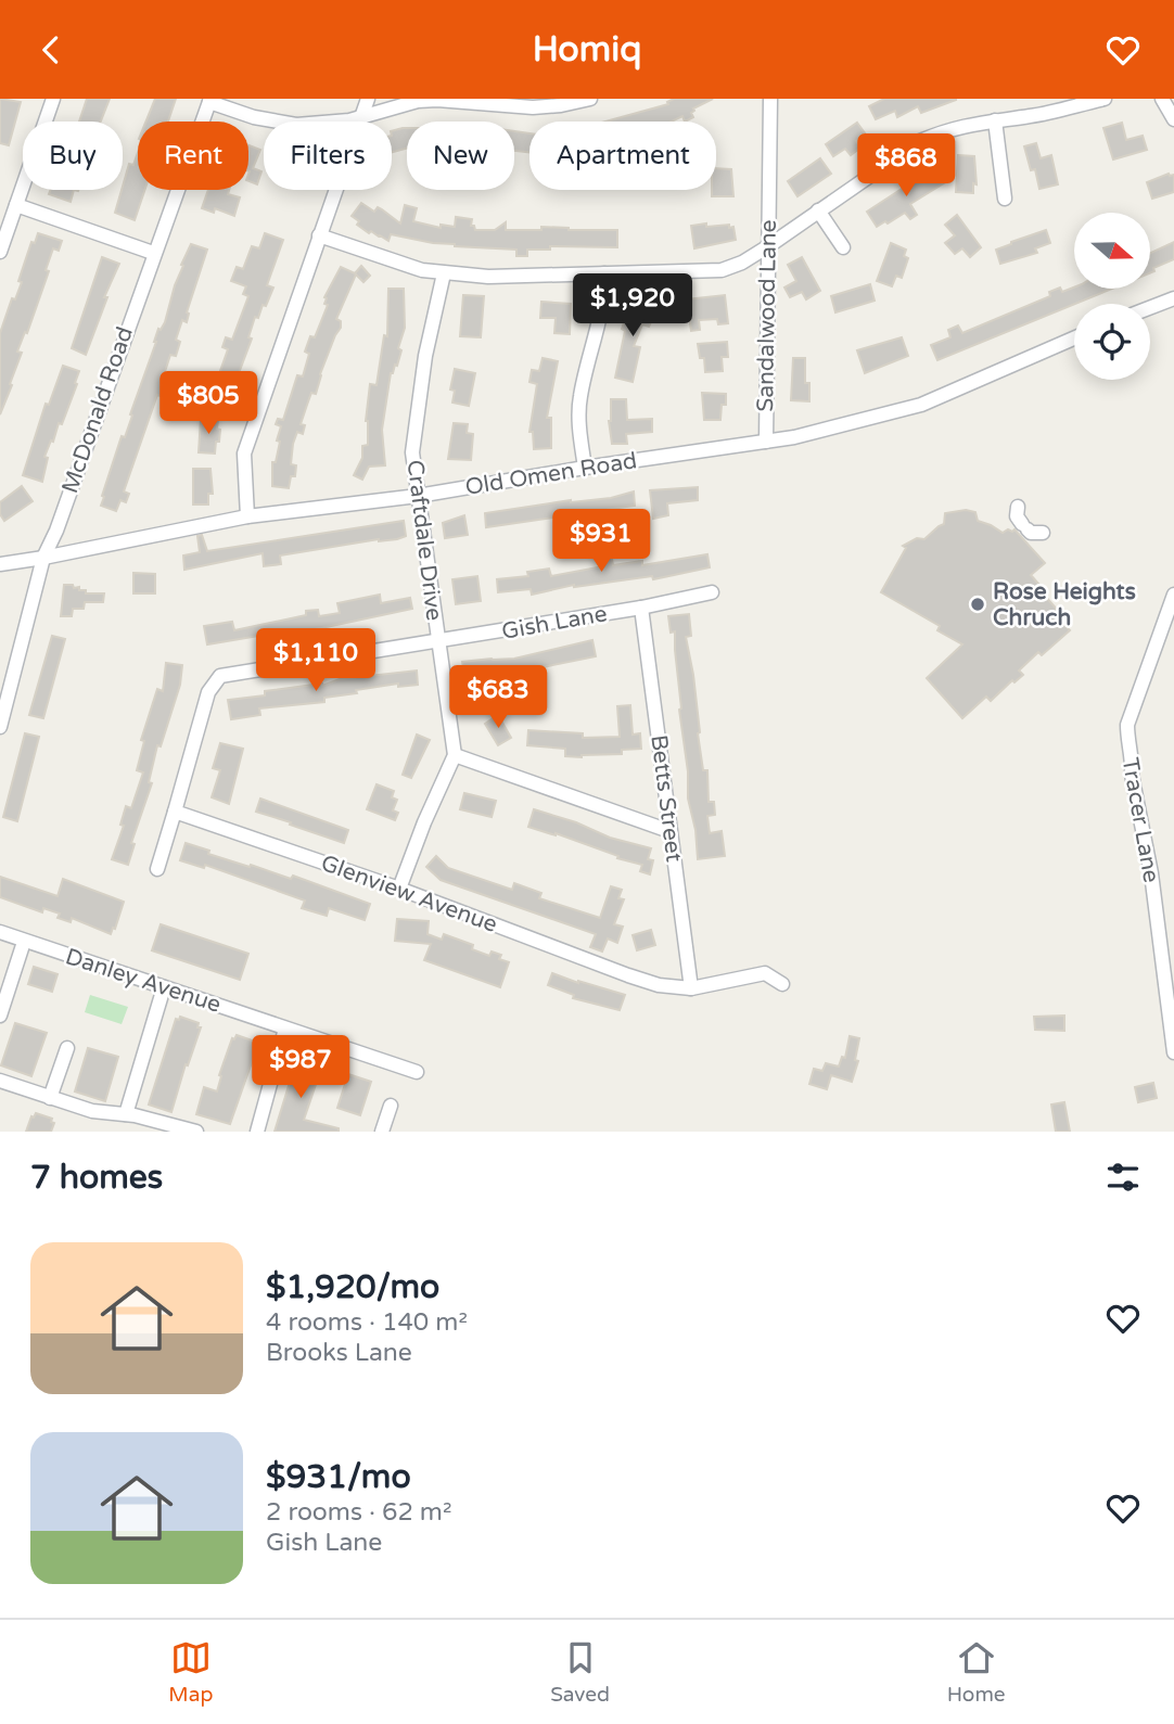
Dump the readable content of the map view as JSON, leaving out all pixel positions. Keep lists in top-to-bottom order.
{
  "streets": {
    "street": [
      "Sandalwood Lane",
      "McDonald Road",
      "Old Omen Road",
      "Craftdale Drive",
      "Gish Lane",
      "Betts Street",
      "Tracer Lane",
      "Glenview Avenue",
      "Danley Avenue"
    ]
  },
  "crossings": [
    ["Sandalwood Lane", "Old Omen Road"],
    ["McDonald Road", "Old Omen Road"],
    ["Old Omen Road", "Craftdale Drive"],
    ["Craftdale Drive", "Gish Lane"],
    ["Gish Lane", "Betts Street"],
    ["Gish Lane", "Glenview Avenue"],
    ["Betts Street", "Glenview Avenue"]
  ],
  "places": ["Rose Heights Chruch"],
  "north": "right",
  "page": {
    "header": "Homiq",
    "chip": [
      "Buy",
      "Rent",
      "Filters",
      "New",
      "Apartment"
    ],
    "price": [
      "$868",
      "$1,920",
      "$805",
      "$931",
      "$1,110",
      "$683",
      "$987"
    ],
    "heading": "7 homes",
    "list": [
      {
        "name": "$1,920/mo",
        "note": "4 rooms · 140 m² · Brooks Lane"
      },
      {
        "name": "$931/mo",
        "note": "2 rooms · 62 m² · Gish Lane"
      }
    ],
    "tabs": ["Map", "Saved", "Home"]
  }
}
